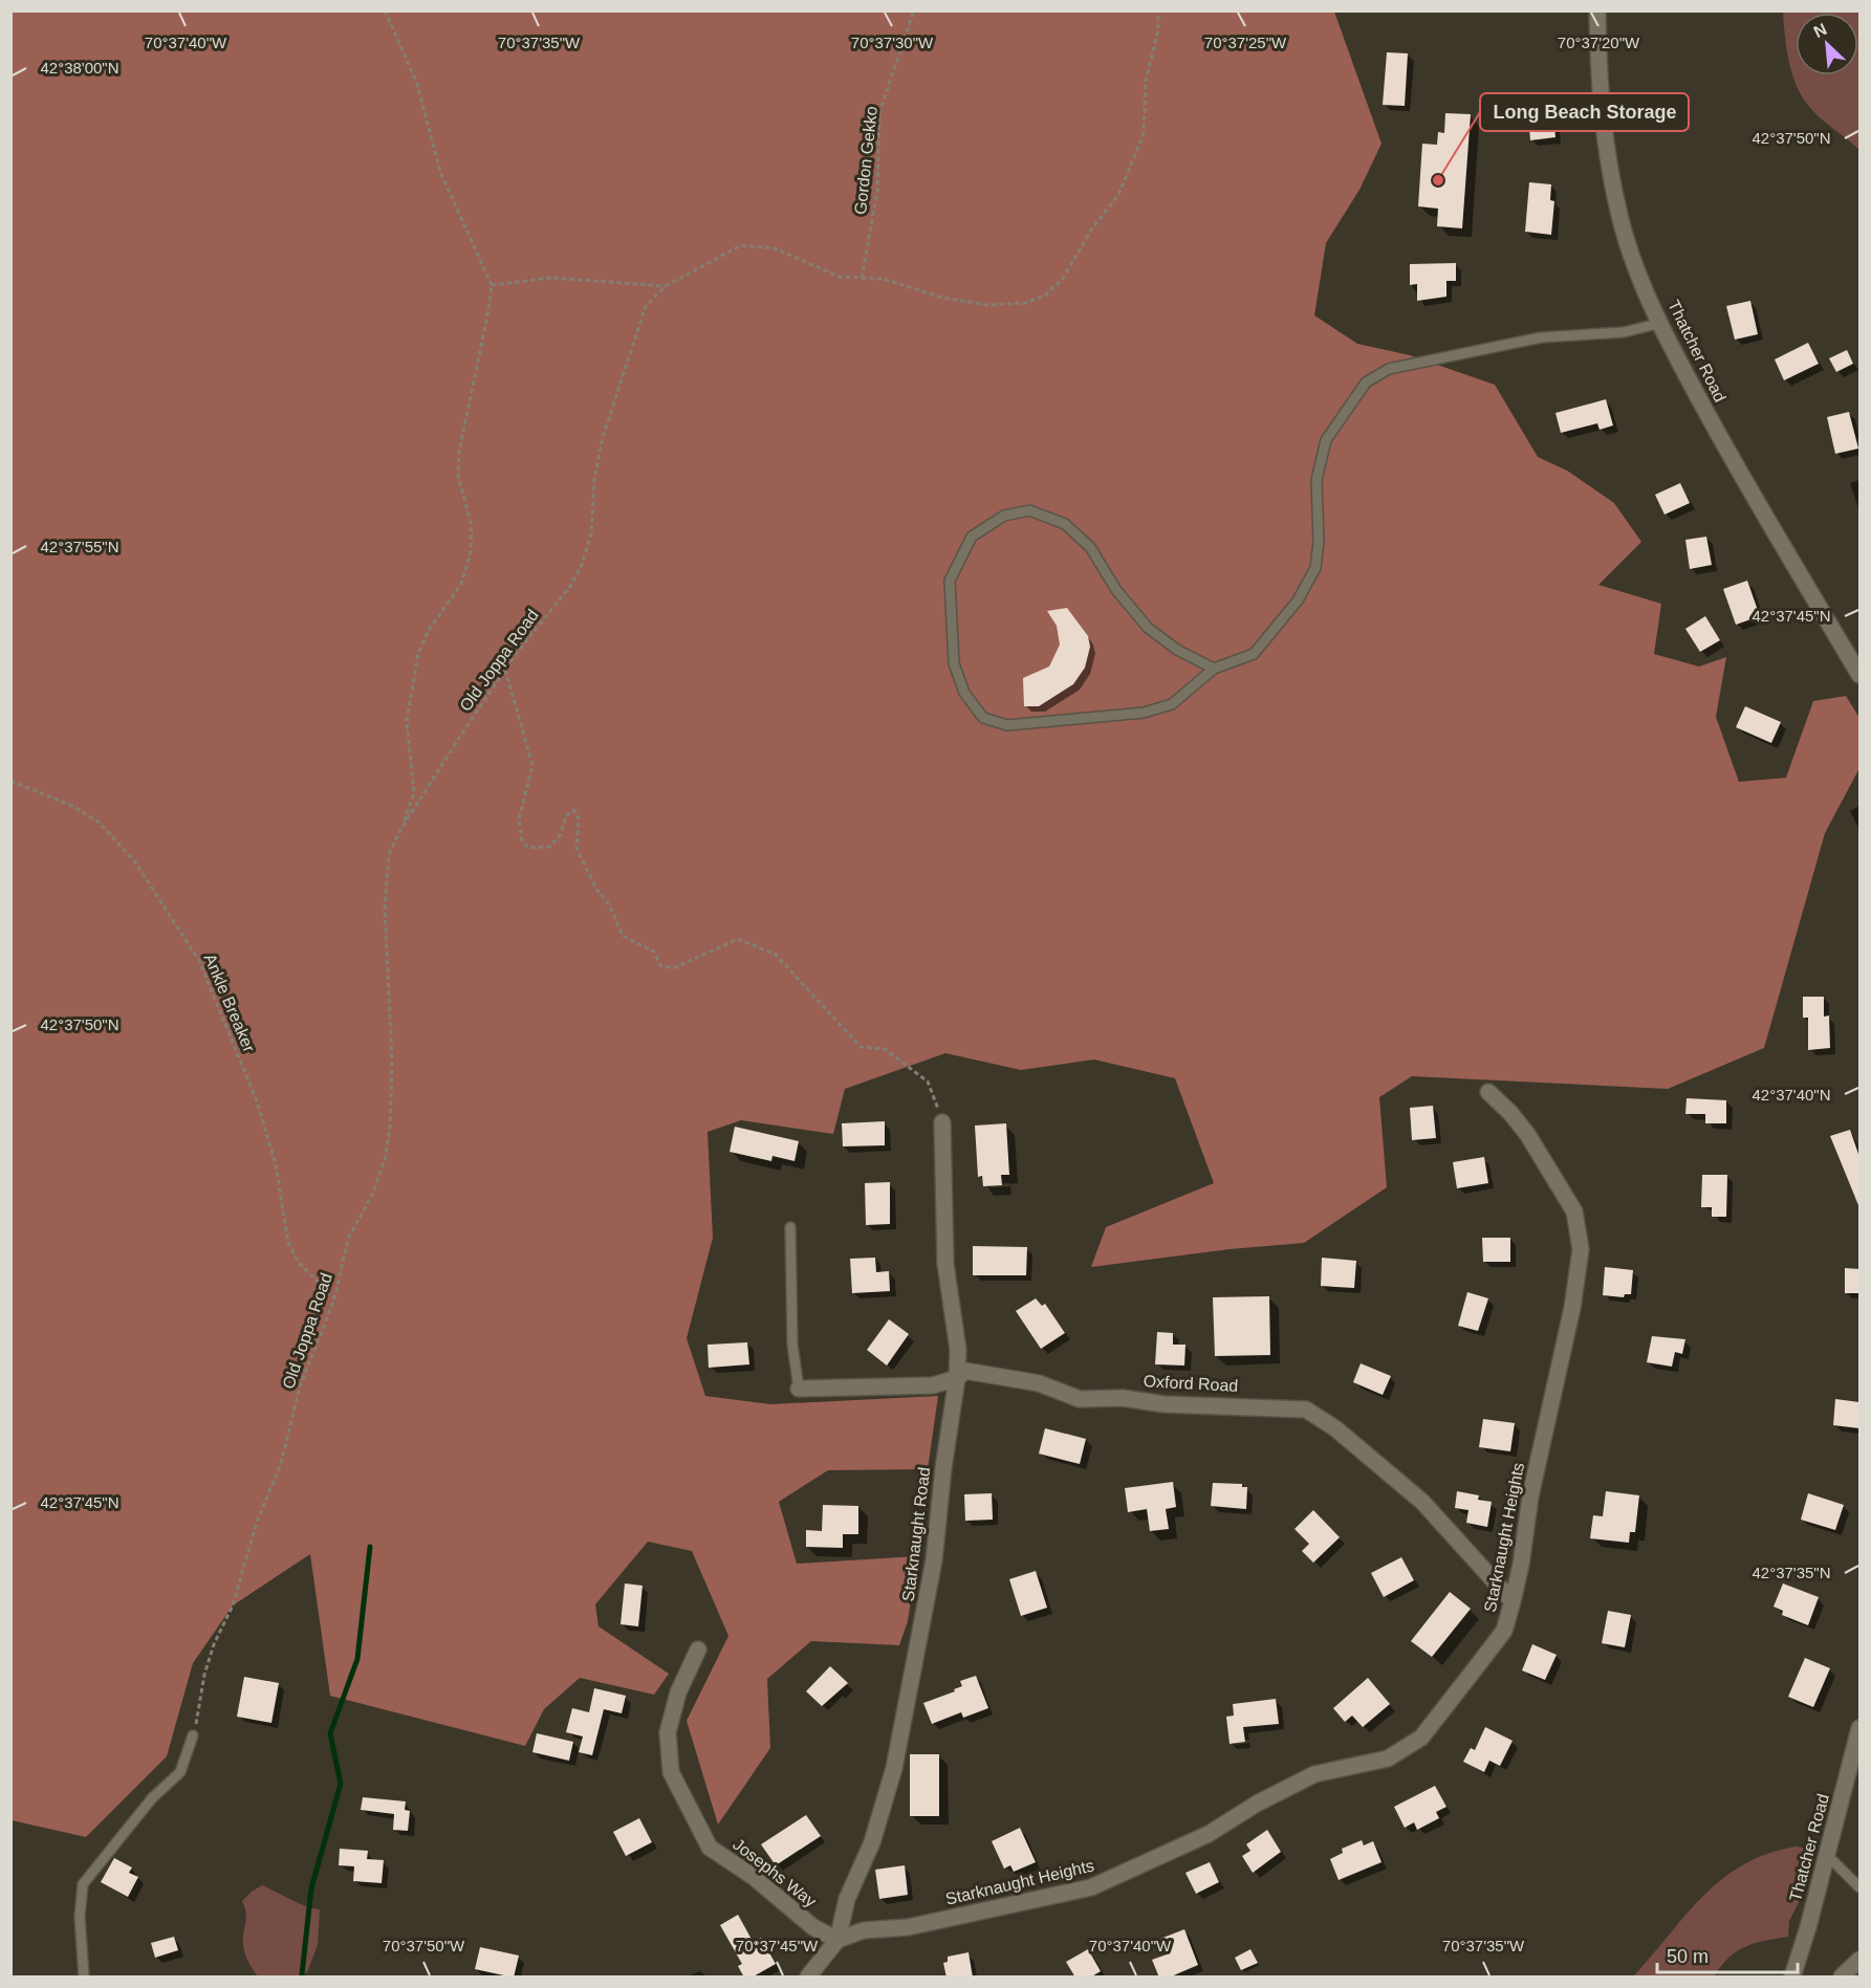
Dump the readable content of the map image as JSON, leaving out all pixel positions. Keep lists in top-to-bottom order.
{
  "streets": {
    "street": [
      "Thatcher Road",
      "Oxford Road",
      "Starknaught Road",
      "Starknaught Heights",
      "Josephs Way"
    ],
    "path": ["Gordon Gekko", "Old Joppa Road", "Ankle Breaker"]
  },
  "crossings": [
    ["Gordon Gekko", "Old Joppa Road"],
    ["Old Joppa Road", "Ankle Breaker"],
    ["Oxford Road", "Starknaught Road"],
    ["Oxford Road", "Starknaught Heights"],
    ["Starknaught Road", "Starknaught Heights"],
    ["Starknaught Road", "Josephs Way"],
    ["Starknaught Heights", "Josephs Way"]
  ],
  "places": ["Long Beach Storage"],
  "scale_bar": "50 m",
  "north": "top left",
  "coordinates": [
    "70°37'40\"W",
    "70°37'35\"W",
    "70°37'30\"W",
    "70°37'25\"W",
    "70°37'20\"W",
    "42°38'00\"N",
    "42°37'50\"N",
    "42°37'55\"N",
    "42°37'45\"N",
    "42°37'40\"N",
    "42°37'35\"N",
    "70°37'50\"W",
    "70°37'45\"W"
  ]
}
